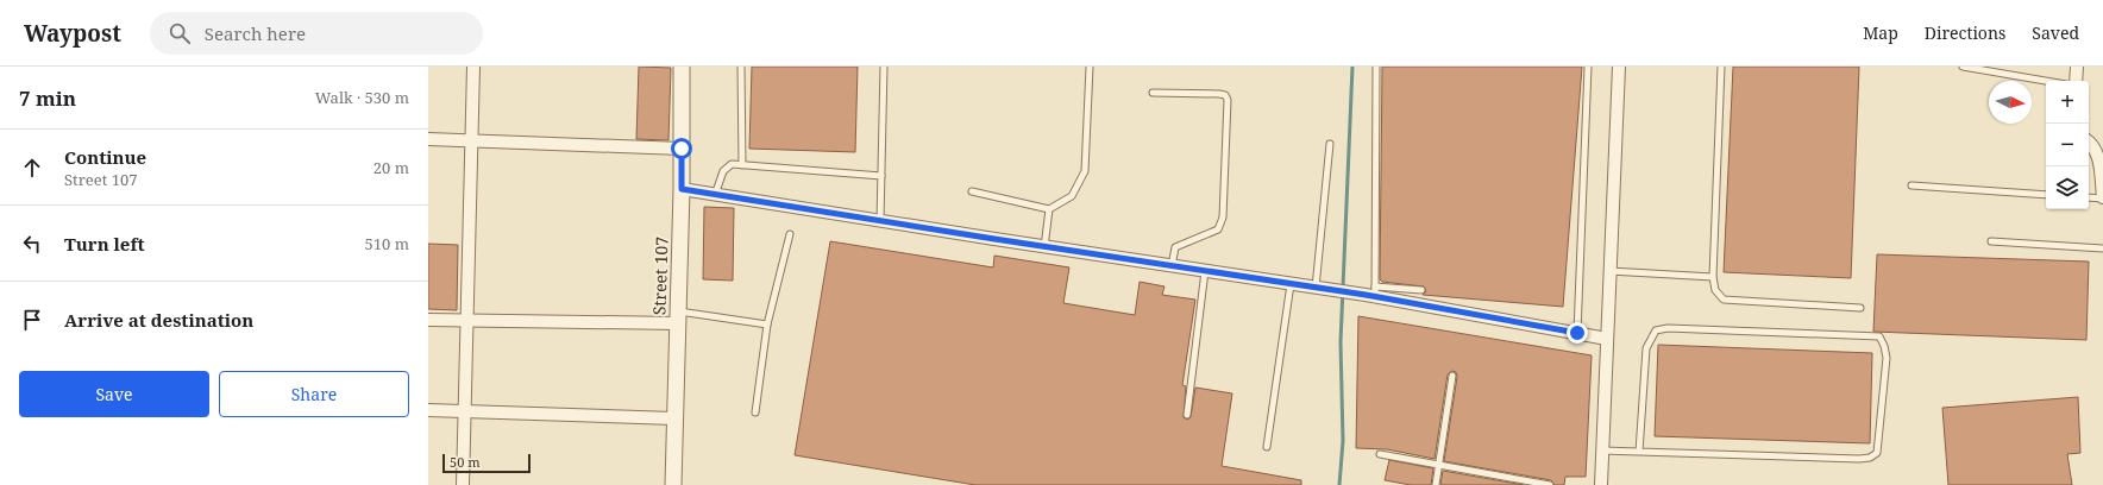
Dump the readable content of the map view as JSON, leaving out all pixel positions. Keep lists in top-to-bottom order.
{
  "streets": {
    "street": ["Street 107"]
  },
  "scale_bar": "50 m",
  "north": "right",
  "page": {
    "header": "Waypost",
    "search": "Search here",
    "nav": ["Map", "Directions", "Saved"],
    "heading": ["7 min", "Walk · 530 m"],
    "map_buttons": ["+", "−"],
    "list": [
      ["Continue", "Street 107", "20 m"],
      ["Turn left", "510 m"],
      "Arrive at destination"
    ],
    "buttons": ["Save", "Share"],
    "scale": "50 m"
  }
}
